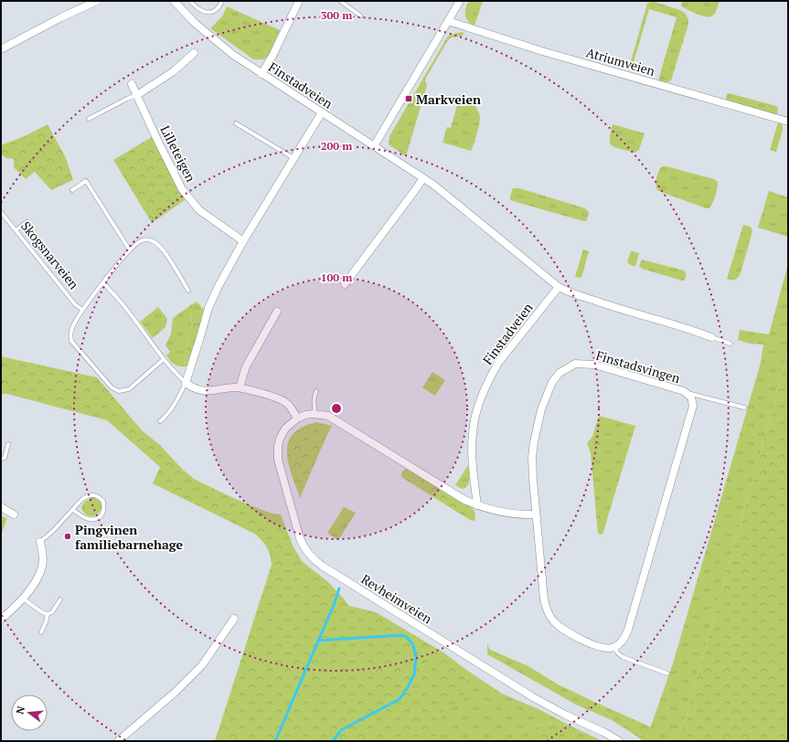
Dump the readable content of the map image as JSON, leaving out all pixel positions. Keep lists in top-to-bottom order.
{
  "streets": {
    "street": [
      "Atriumveien",
      "Finstadveien",
      "Lilleteigen",
      "Finstadsvingen",
      "Revheimveien"
    ],
    "lane": ["Skogsnarveien"]
  },
  "places": {
    "transit": ["Markveien"],
    "other": ["Pingvinen familiebarnehage"]
  },
  "north": "left",
  "rings": ["300 m", "200 m", "100 m"]
}
